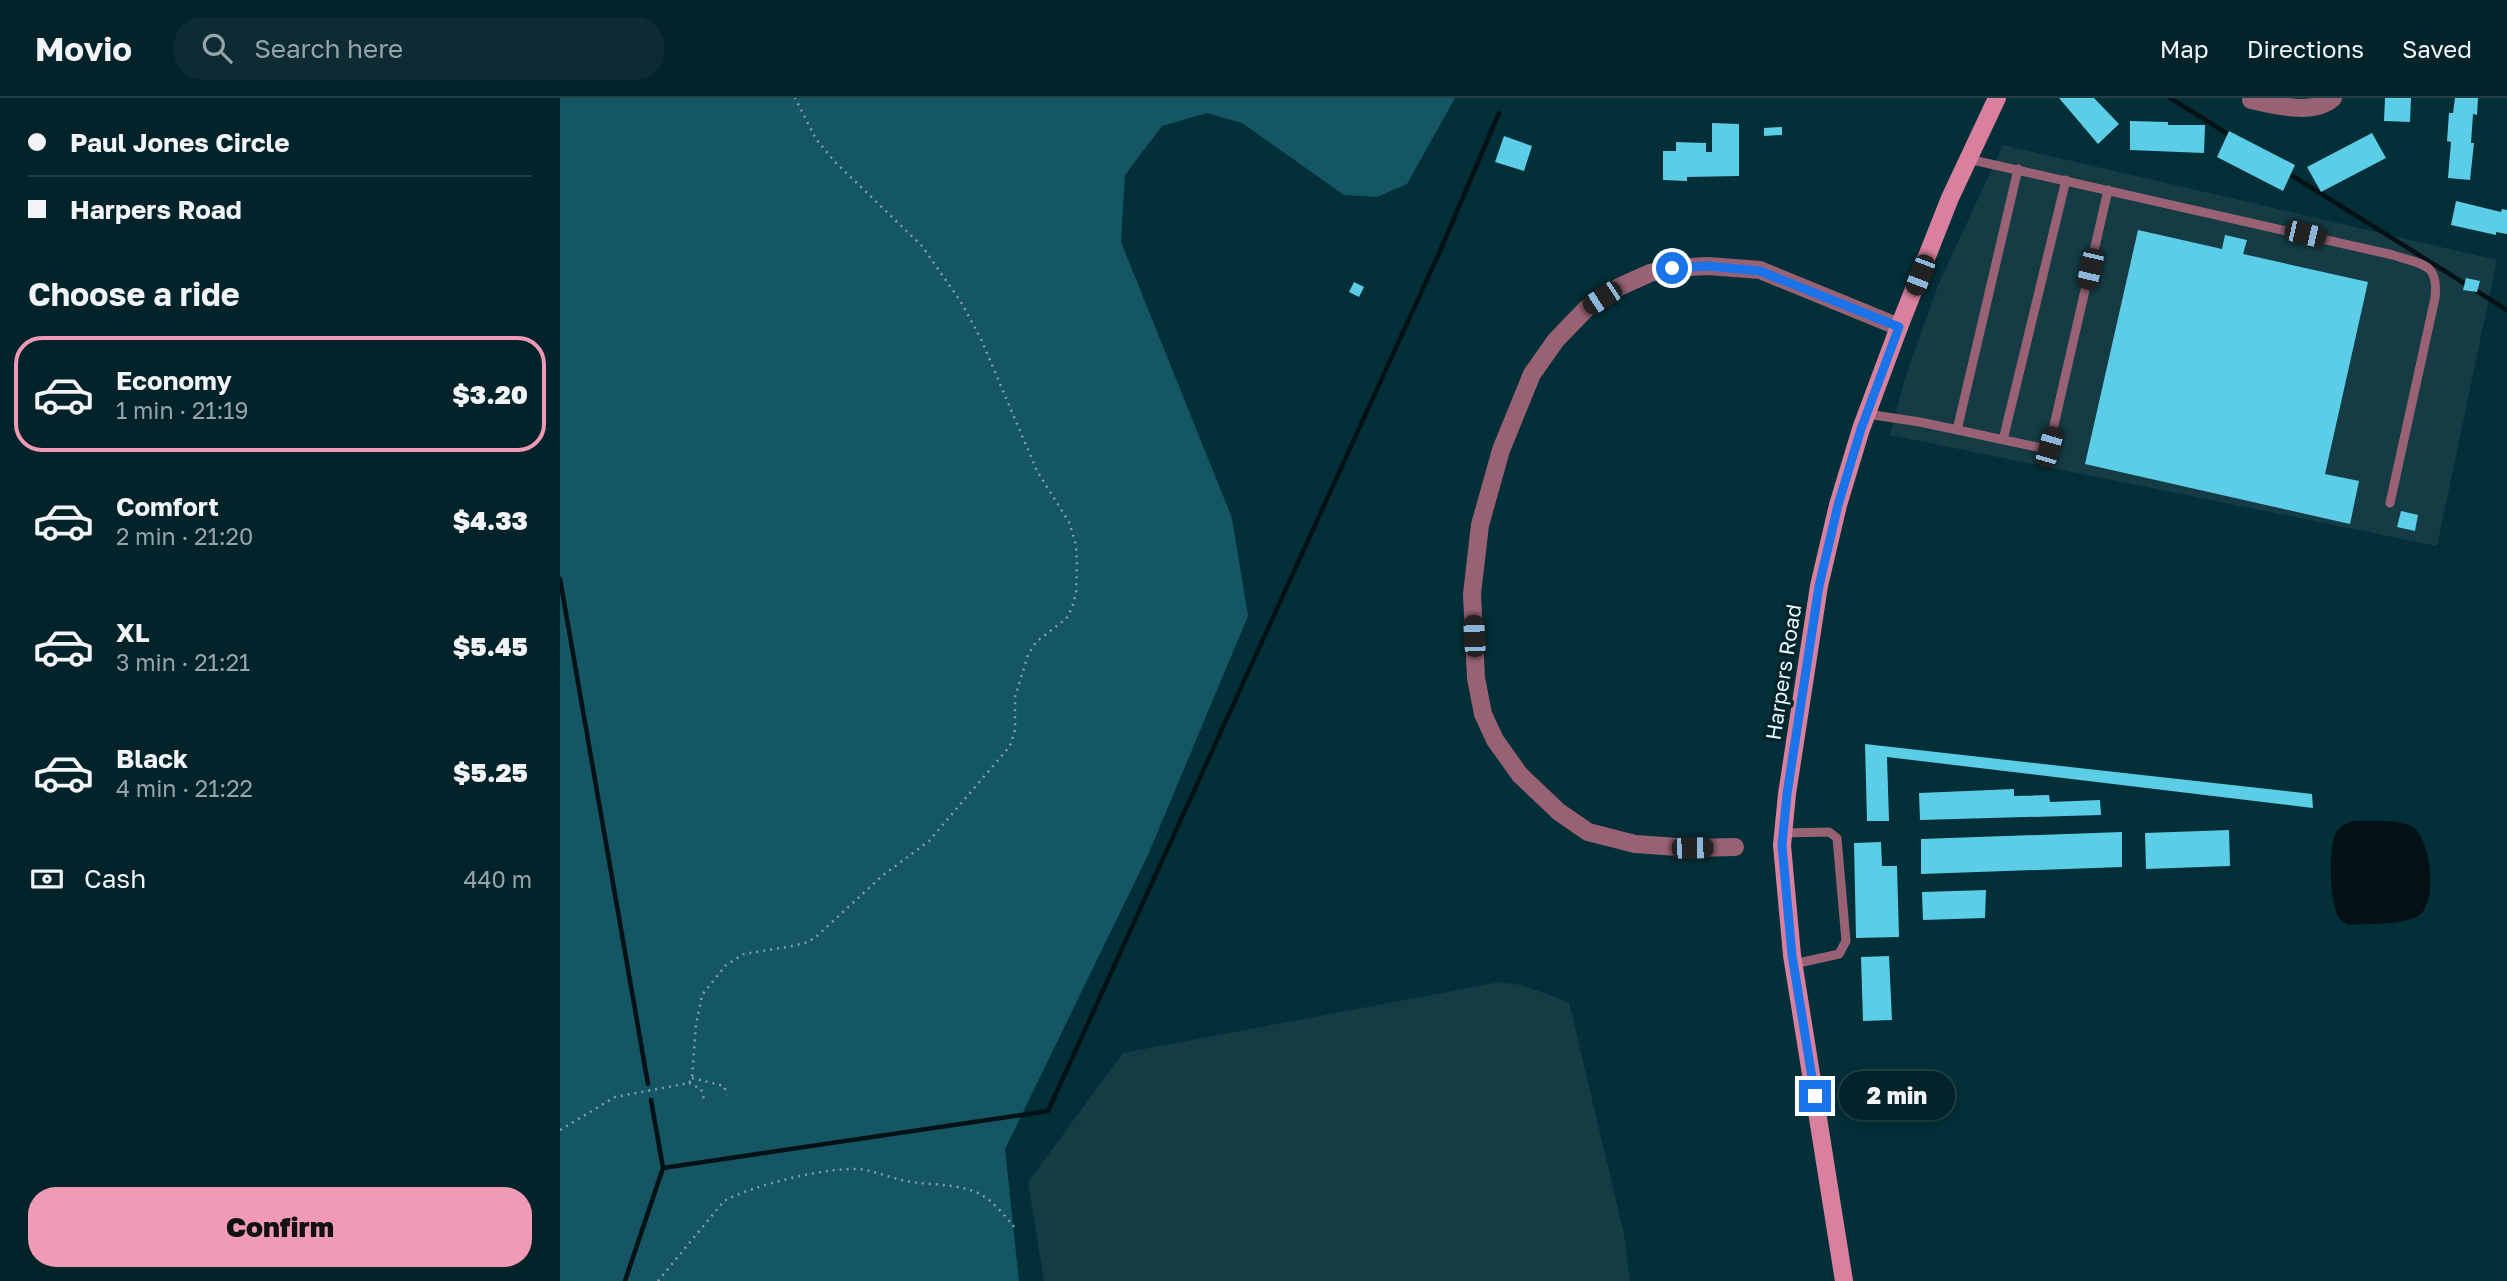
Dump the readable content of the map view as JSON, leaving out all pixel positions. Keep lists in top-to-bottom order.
{
  "streets": {
    "street": ["Harpers Road"]
  },
  "page": {
    "header": "Movio",
    "search": "Search here",
    "nav": ["Map", "Directions", "Saved"],
    "banner": ["Paul Jones Circle", "Harpers Road"],
    "heading": "Choose a ride",
    "list": [
      {
        "name": "Economy",
        "note": "1 min · 21:19",
        "value": "$3.20"
      },
      {
        "name": "Comfort",
        "note": "2 min · 21:20",
        "value": "$4.33"
      },
      {
        "name": "XL",
        "note": "3 min · 21:21",
        "value": "$5.45"
      },
      {
        "name": "Black",
        "note": "4 min · 21:22",
        "value": "$5.25"
      }
    ],
    "pay": ["Cash", "440 m"],
    "bubble": "2 min",
    "buttons": "Confirm"
  }
}
